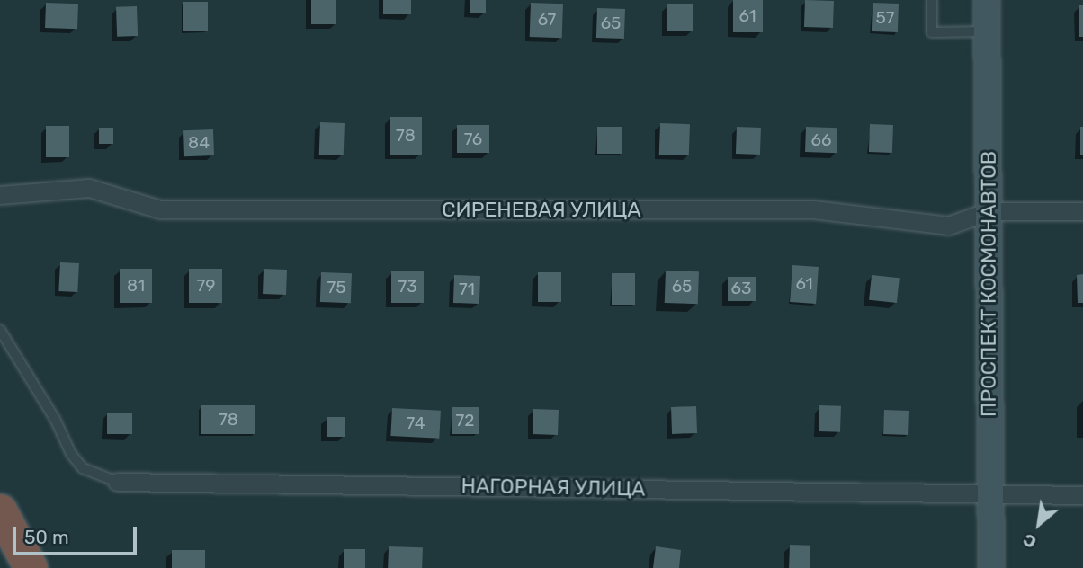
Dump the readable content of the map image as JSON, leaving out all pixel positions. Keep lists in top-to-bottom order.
{
  "streets": {
    "main road": ["ПРОСПЕКТ КОСМОНАВТОВ"],
    "street": ["СИРЕНЕВАЯ УЛИЦА", "НАГОРНАЯ УЛИЦА"]
  },
  "crossings": [
    ["СИРЕНЕВАЯ УЛИЦА", "ПРОСПЕКТ КОСМОНАВТОВ"],
    ["ПРОСПЕКТ КОСМОНАВТОВ", "НАГОРНАЯ УЛИЦА"]
  ],
  "house_numbers": [
    "61",
    "57",
    "67",
    "65",
    "78",
    "76",
    "66",
    "84",
    "61",
    "81",
    "79",
    "73",
    "65",
    "75",
    "63",
    "71",
    "78",
    "72",
    "74"
  ],
  "scale_bar": "50 m",
  "north": "bottom left"
}
